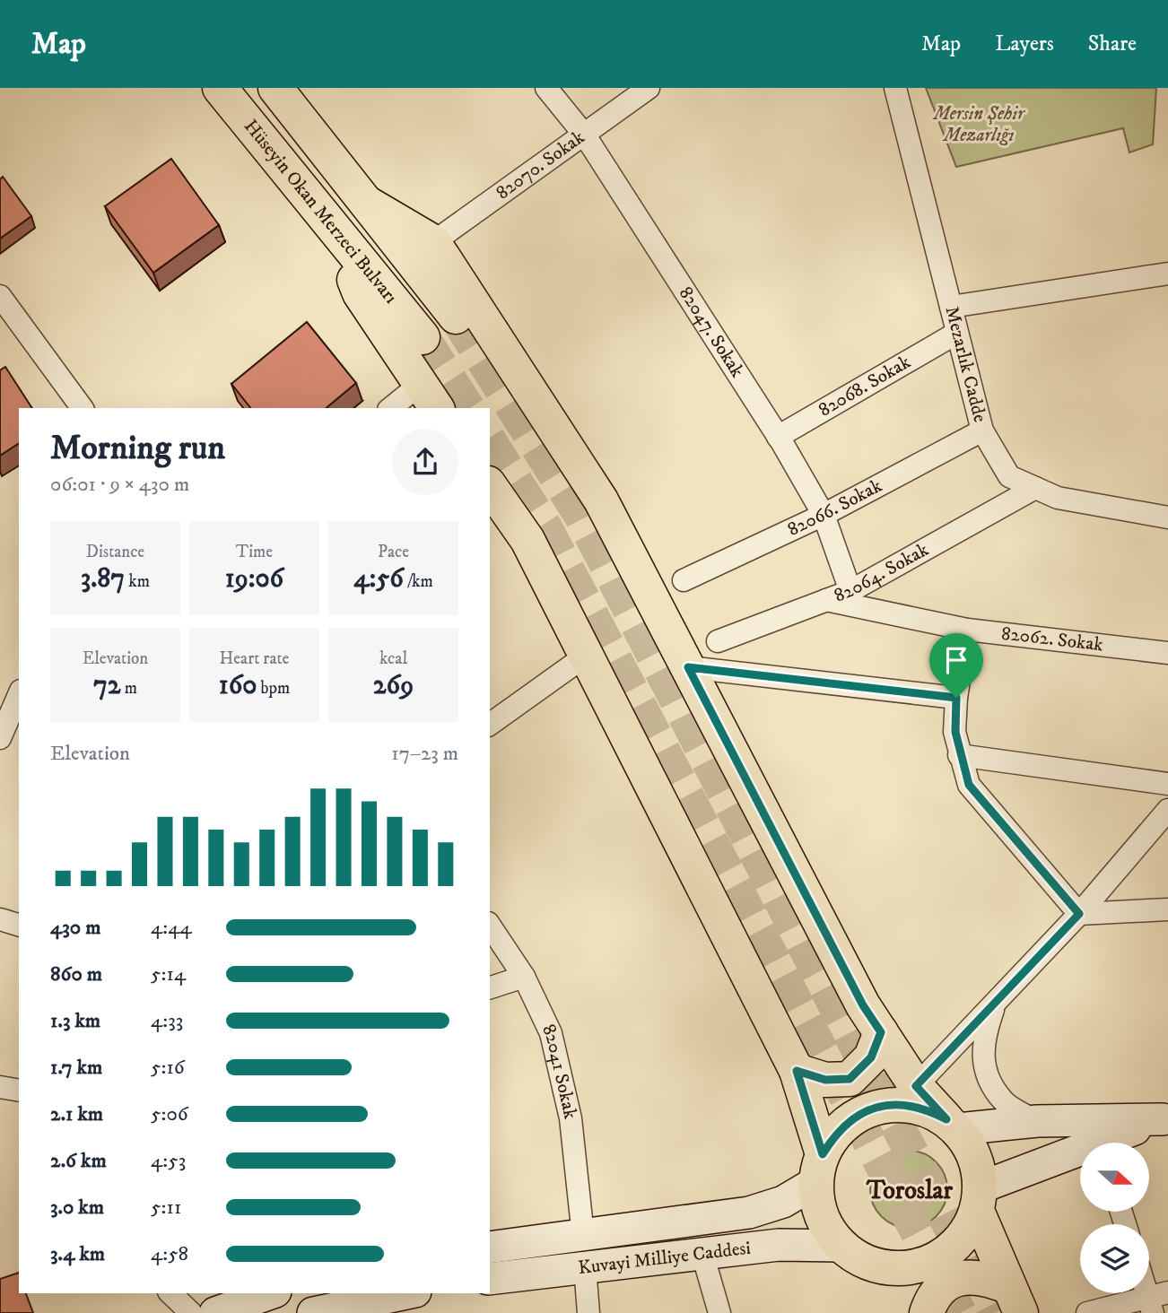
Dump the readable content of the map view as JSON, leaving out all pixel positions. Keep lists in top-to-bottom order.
{
  "streets": {
    "main road": ["Hüseyin Okan Merzeci Bulvarı", "Kuvayi Milliye Caddesi"],
    "street": [
      "82070. Sokak",
      "82047. Sokak",
      "Mezarlık Cadde",
      "82068. Sokak",
      "82066. Sokak",
      "82064. Sokak",
      "82062. Sokak",
      "82041 Sokak"
    ]
  },
  "crossings": [
    ["82070. Sokak", "82047. Sokak"],
    ["82047. Sokak", "82068. Sokak"],
    ["82047. Sokak", "82066. Sokak"],
    ["82047. Sokak", "82064. Sokak"],
    ["Mezarlık Cadde", "82066. Sokak"],
    ["Mezarlık Cadde", "82064. Sokak"],
    ["82064. Sokak", "82062. Sokak"],
    ["82041 Sokak", "Kuvayi Milliye Caddesi"]
  ],
  "districts": ["Toroslar"],
  "parks": ["Mersin Şehir Mezarlığı"],
  "north": "right",
  "page": {
    "header": "Map",
    "nav": ["Map", "Layers", "Share"],
    "heading": ["Morning run", "06:01 · 9 × 430 m"],
    "stats": [
      ["Distance", "3.87 km"],
      ["Time", "19:06"],
      ["Pace", "4:56 /km"],
      ["Elevation", "72 m"],
      ["Heart rate", "160 bpm"],
      ["kcal", "269"]
    ],
    "chart": ["Elevation", "17–23 m"],
    "list": [
      {
        "name": "430 m",
        "note": "4:44"
      },
      {
        "name": "860 m",
        "note": "5:14"
      },
      {
        "name": "1.3 km",
        "note": "4:33"
      },
      {
        "name": "1.7 km",
        "note": "5:16"
      },
      {
        "name": "2.1 km",
        "note": "5:06"
      },
      {
        "name": "2.6 km",
        "note": "4:53"
      },
      {
        "name": "3.0 km",
        "note": "5:11"
      },
      {
        "name": "3.4 km",
        "note": "4:58"
      }
    ]
  }
}
